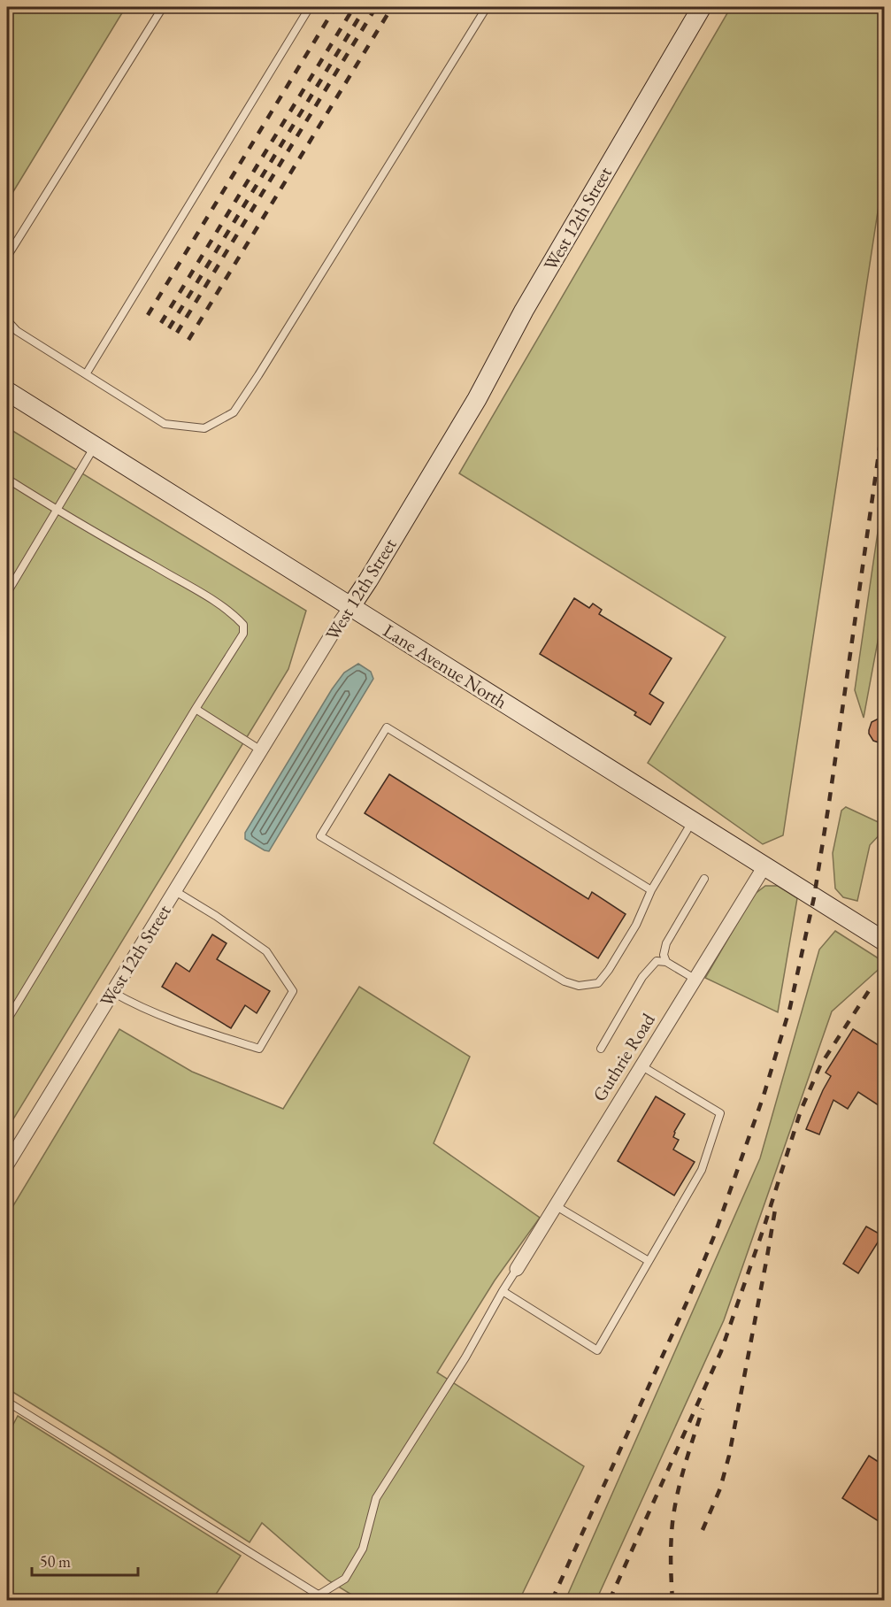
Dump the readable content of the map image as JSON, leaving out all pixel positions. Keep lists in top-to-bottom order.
{
  "streets": {
    "main road": ["West 12th Street", "Lane Avenue North"],
    "street": ["Guthrie Road"]
  },
  "crossings": [
    ["West 12th Street", "Lane Avenue North"],
    ["Lane Avenue North", "Guthrie Road"]
  ],
  "scale_bar": "50 m"
}
